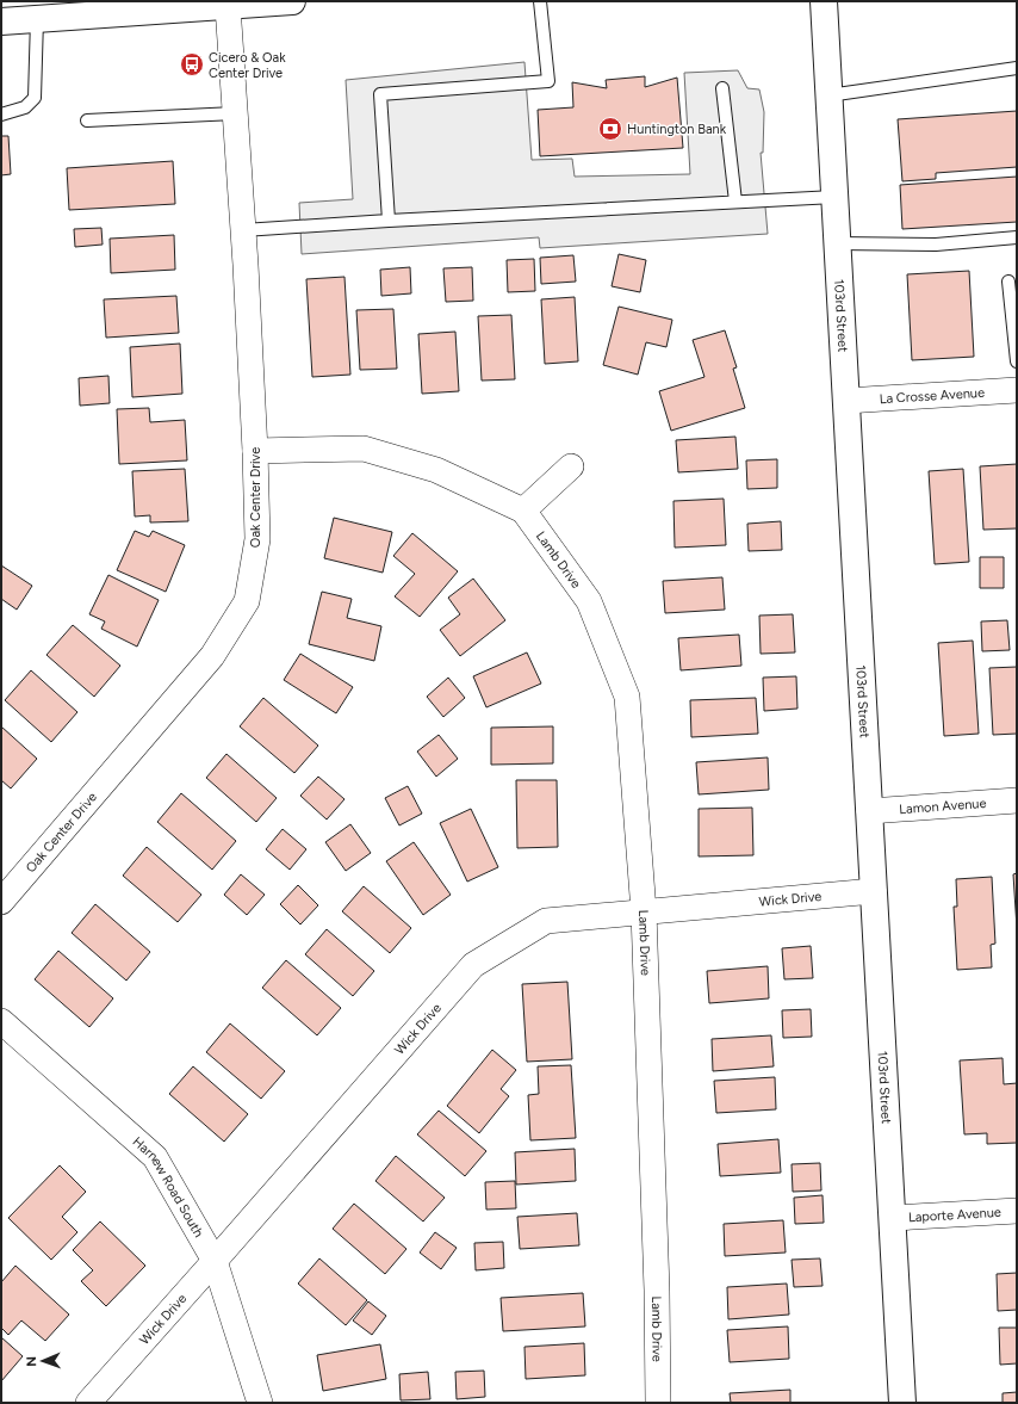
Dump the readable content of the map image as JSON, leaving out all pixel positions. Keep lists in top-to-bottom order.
{
  "streets": {
    "main road": ["103rd Street"],
    "street": [
      "La Crosse Avenue",
      "Oak Center Drive",
      "Lamb Drive",
      "Lamon Avenue",
      "Wick Drive",
      "Harnew Road South",
      "Laporte Avenue"
    ]
  },
  "crossings": [
    ["103rd Street", "La Crosse Avenue"],
    ["103rd Street", "Lamon Avenue"],
    ["103rd Street", "Wick Drive"],
    ["103rd Street", "Laporte Avenue"],
    ["Oak Center Drive", "Lamb Drive"],
    ["Lamb Drive", "Wick Drive"],
    ["Wick Drive", "Harnew Road South"]
  ],
  "places": {
    "bus stop": ["Cicero & Oak Center Drive"],
    "bank": ["Huntington Bank"]
  },
  "north": "left"
}
